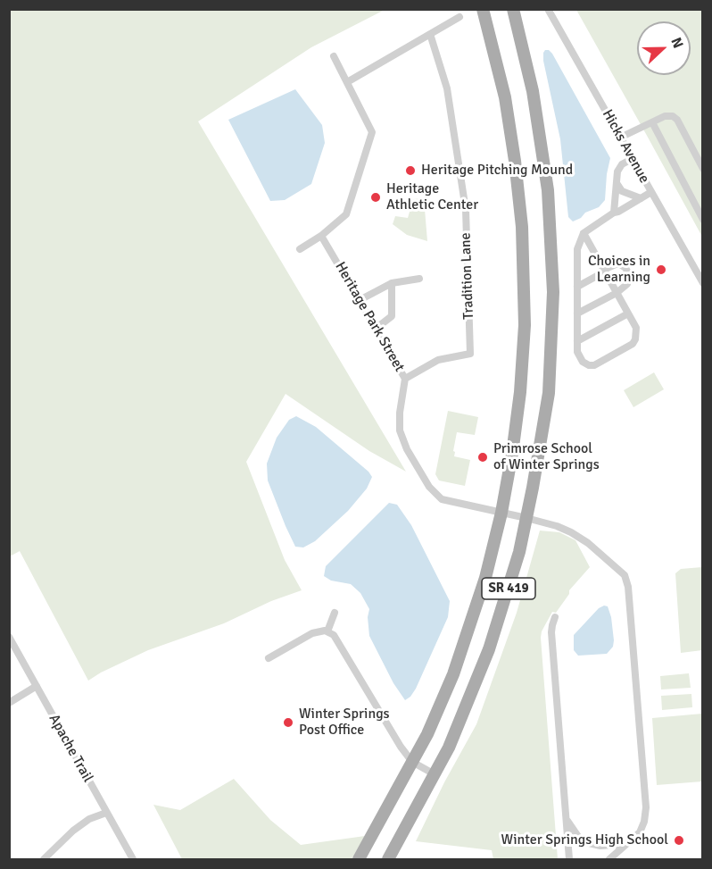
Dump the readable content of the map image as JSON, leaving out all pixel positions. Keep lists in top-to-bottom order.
{
  "streets": {
    "main road": ["SR 419"],
    "street": [
      "Hicks Avenue",
      "Tradition Lane",
      "Heritage Park Street",
      "Apache Trail"
    ]
  },
  "crossings": [
    ["Tradition Lane", "Heritage Park Street"],
    ["Heritage Park Street", "SR 419"]
  ],
  "places": [
    "Heritage Pitching Mound",
    "Heritage Athletic Center",
    "Choices in Learning",
    "Primrose School of Winter Springs",
    "Winter Springs Post Office",
    "Winter Springs High School"
  ],
  "north": "right"
}
